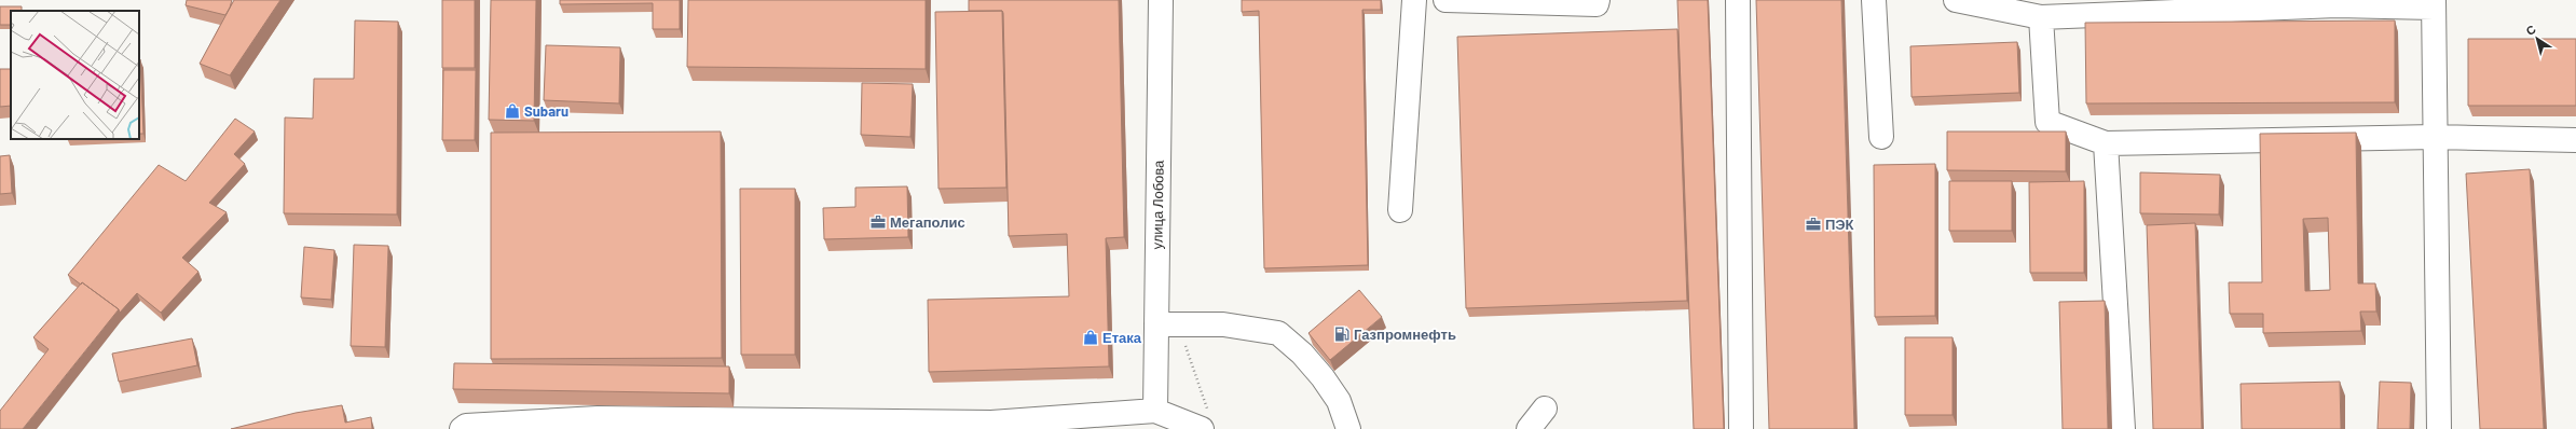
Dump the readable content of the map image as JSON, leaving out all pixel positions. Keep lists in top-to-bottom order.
{
  "streets": {
    "street": ["улица Лобова"]
  },
  "places": {
    "shop": ["Subaru", "Етака"],
    "office": ["Мегаполис", "ПЭК"],
    "fuel station": ["Газпромнефть"]
  },
  "north": "top left"
}
